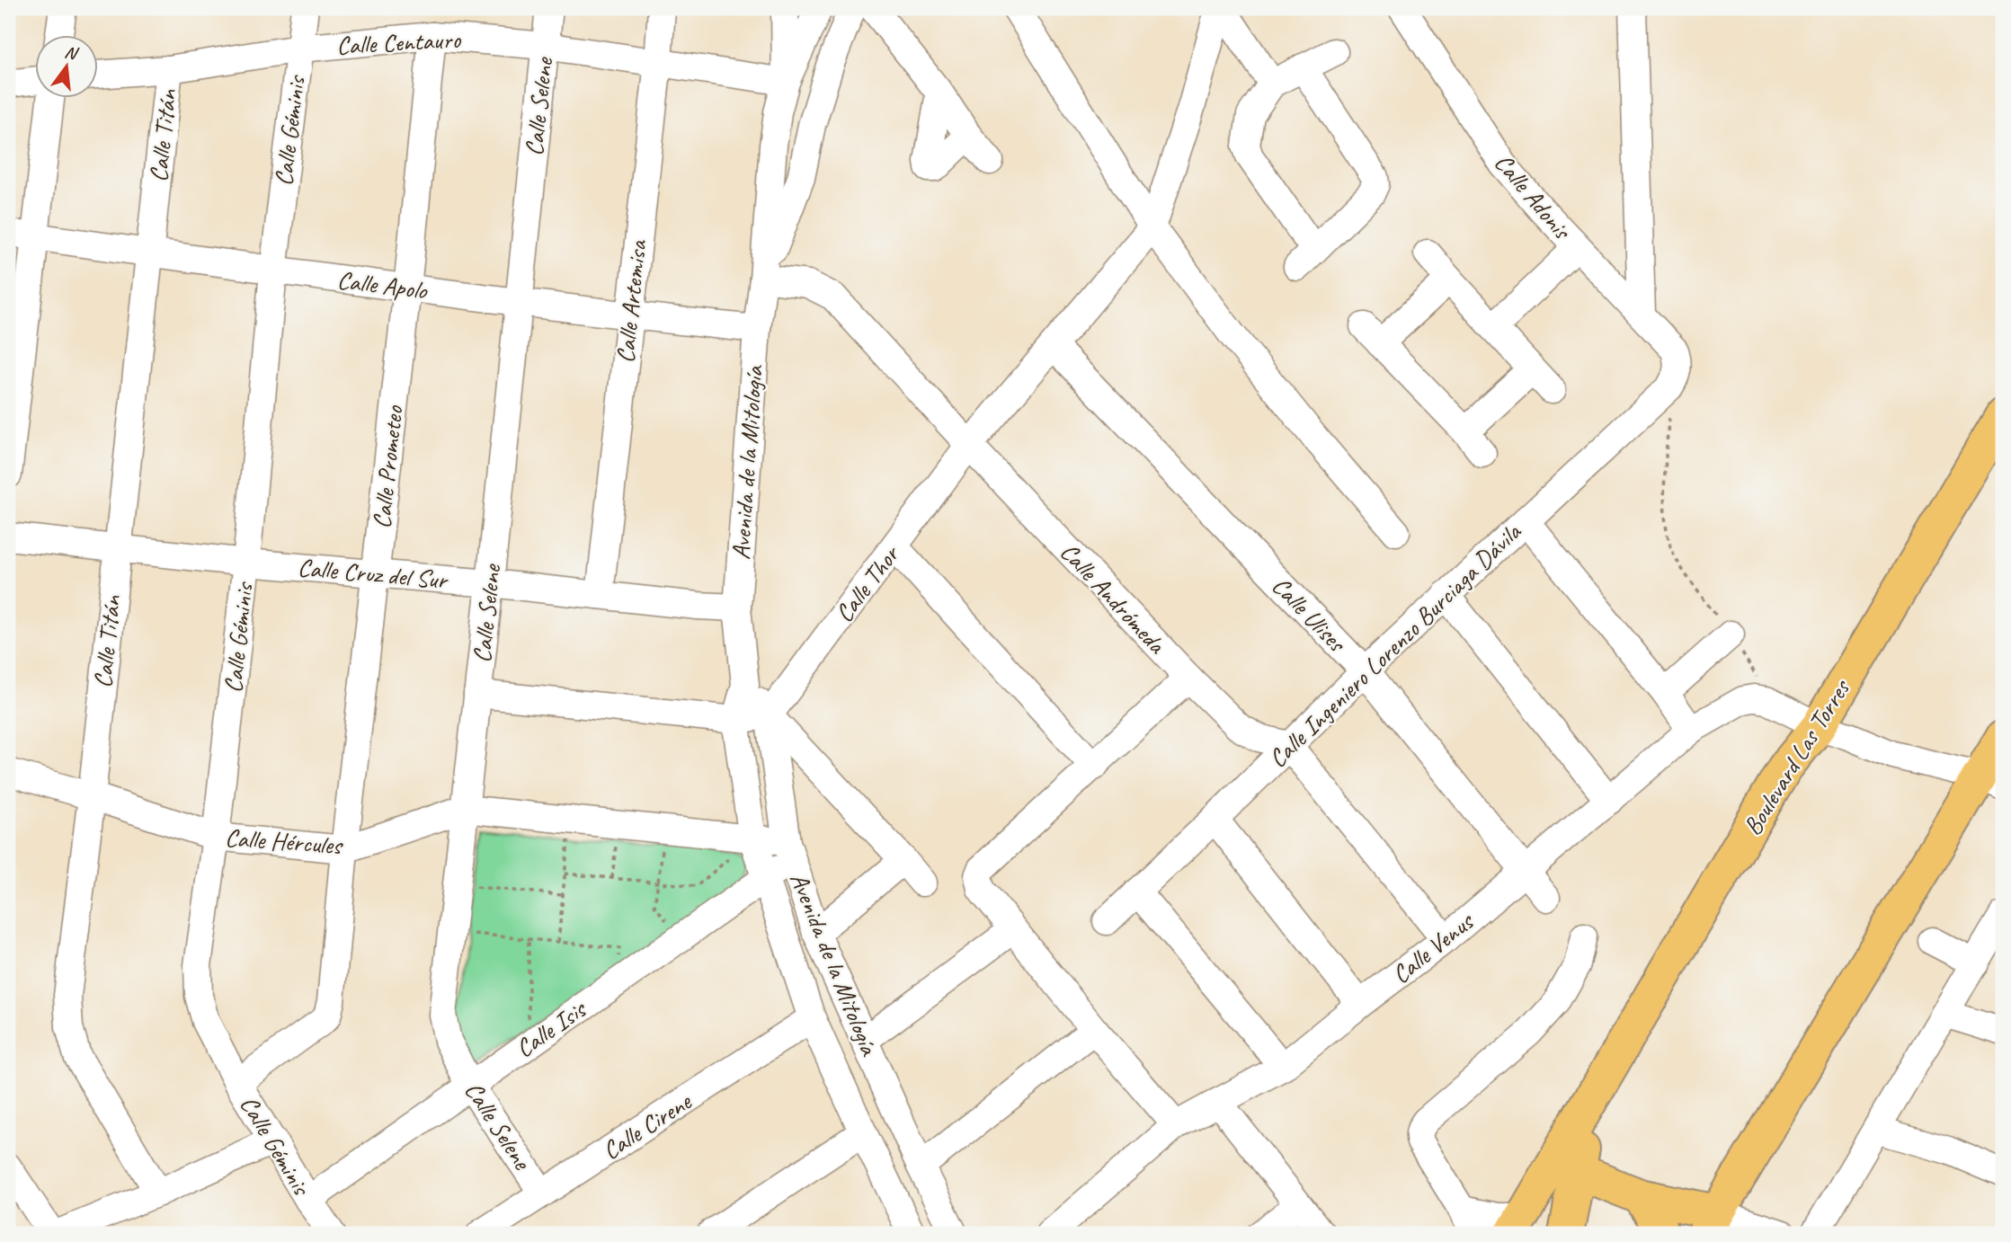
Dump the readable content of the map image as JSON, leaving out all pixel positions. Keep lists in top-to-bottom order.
{
  "streets": {
    "main road": ["Boulevard Las Torres"],
    "street": [
      "Calle Centauro",
      "Calle Selene",
      "Calle Géminis",
      "Calle Titán",
      "Calle Adonis",
      "Calle Apolo",
      "Calle Artemisa",
      "Avenida de la Mitología",
      "Calle Prometeo",
      "Calle Cruz del Sur",
      "Calle Thor",
      "Calle Andrómeda",
      "Calle Ulises",
      "Calle Ingeniero Lorenzo Burciaga Dávila",
      "Calle Hércules",
      "Calle Venus",
      "Calle Isis",
      "Calle Cirene"
    ]
  },
  "crossings": [
    ["Calle Centauro", "Calle Selene"],
    ["Calle Centauro", "Calle Géminis"],
    ["Calle Centauro", "Calle Titán"],
    ["Calle Centauro", "Calle Artemisa"],
    ["Calle Centauro", "Avenida de la Mitología"],
    ["Calle Centauro", "Calle Prometeo"],
    ["Calle Selene", "Calle Apolo"],
    ["Calle Selene", "Calle Cruz del Sur"],
    ["Calle Selene", "Calle Hércules"],
    ["Calle Selene", "Calle Isis"],
    ["Calle Selene", "Calle Cirene"],
    ["Calle Géminis", "Calle Apolo"],
    ["Calle Géminis", "Calle Prometeo"],
    ["Calle Géminis", "Calle Cruz del Sur"],
    ["Calle Géminis", "Calle Hércules"],
    ["Calle Géminis", "Calle Isis"],
    ["Calle Titán", "Calle Apolo"],
    ["Calle Titán", "Calle Cruz del Sur"],
    ["Calle Titán", "Calle Hércules"],
    ["Calle Adonis", "Calle Ingeniero Lorenzo Burciaga Dávila"],
    ["Calle Apolo", "Calle Artemisa"],
    ["Calle Apolo", "Avenida de la Mitología"],
    ["Calle Apolo", "Calle Prometeo"],
    ["Calle Artemisa", "Calle Cruz del Sur"],
    ["Avenida de la Mitología", "Calle Cruz del Sur"],
    ["Avenida de la Mitología", "Calle Thor"],
    ["Avenida de la Mitología", "Calle Andrómeda"],
    ["Avenida de la Mitología", "Calle Hércules"],
    ["Avenida de la Mitología", "Calle Isis"],
    ["Avenida de la Mitología", "Calle Cirene"],
    ["Calle Prometeo", "Calle Cruz del Sur"],
    ["Calle Prometeo", "Calle Hércules"],
    ["Calle Thor", "Calle Andrómeda"],
    ["Calle Thor", "Calle Ulises"],
    ["Calle Andrómeda", "Calle Ingeniero Lorenzo Burciaga Dávila"],
    ["Calle Ulises", "Calle Ingeniero Lorenzo Burciaga Dávila"],
    ["Calle Ulises", "Calle Venus"],
    ["Boulevard Las Torres", "Calle Venus"],
    ["Calle Hércules", "Calle Isis"]
  ],
  "north": "top"
}
